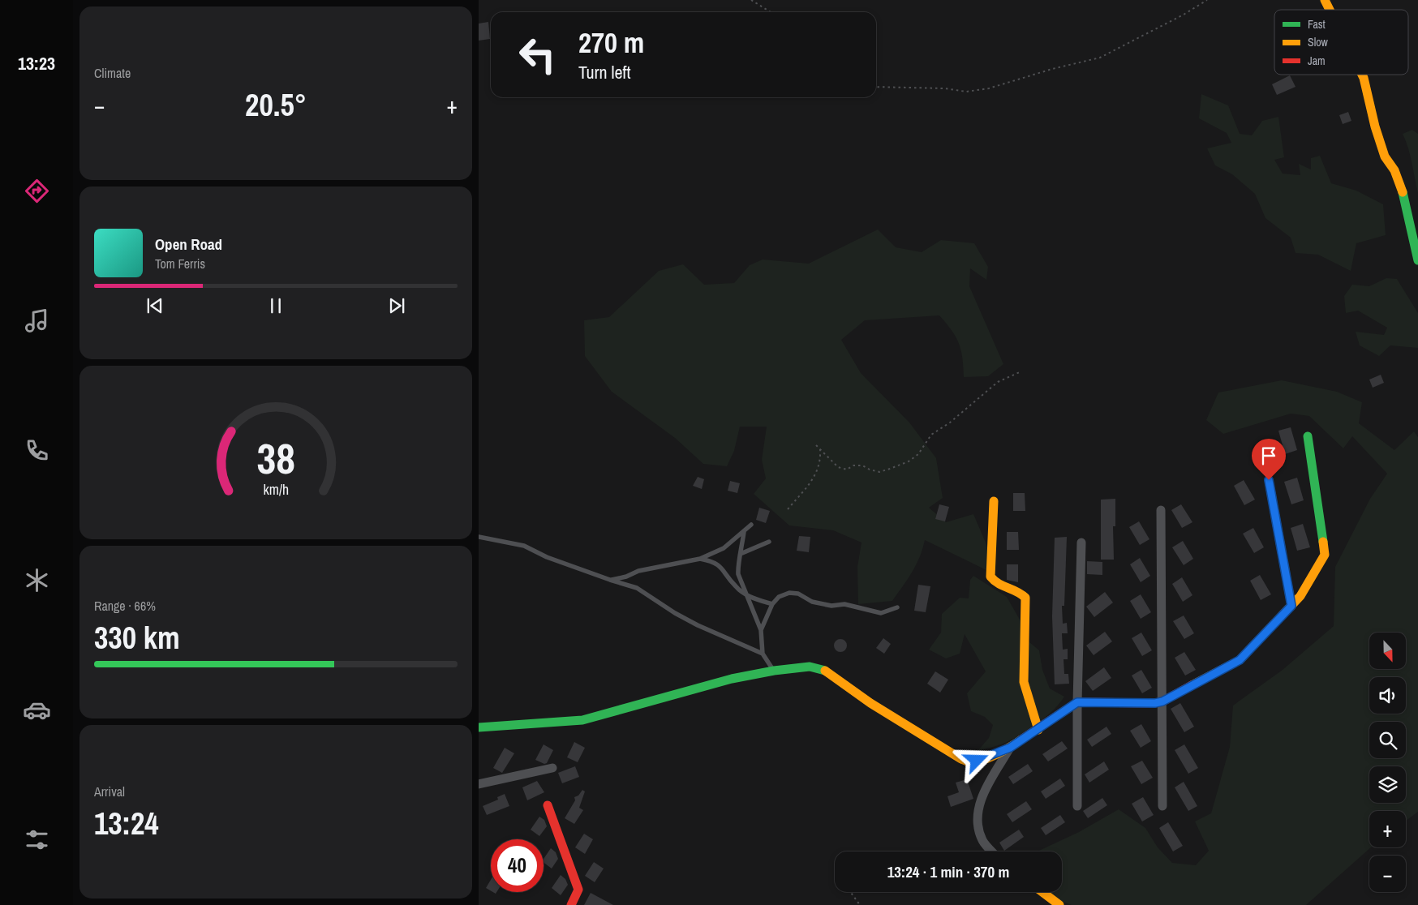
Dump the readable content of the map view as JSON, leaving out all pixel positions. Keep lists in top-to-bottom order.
{
  "legend": ["Fast", "Slow", "Jam"],
  "north": "bottom",
  "page": {
    "tabs": "13:23",
    "tile": [
      "Climate",
      ["Range · 66%", "330 km"],
      ["Arrival", "13:24"]
    ],
    "turn": ["270 m", "Turn left"],
    "heat": ["−", "20.5°", "+"],
    "song": ["Open Road", "Tom Ferris"],
    "map_buttons": ["+", "−"],
    "limit": "40",
    "trip": "13:24 · 1 min · 370 m",
    "gauge": ["38", "km/h"]
  }
}
